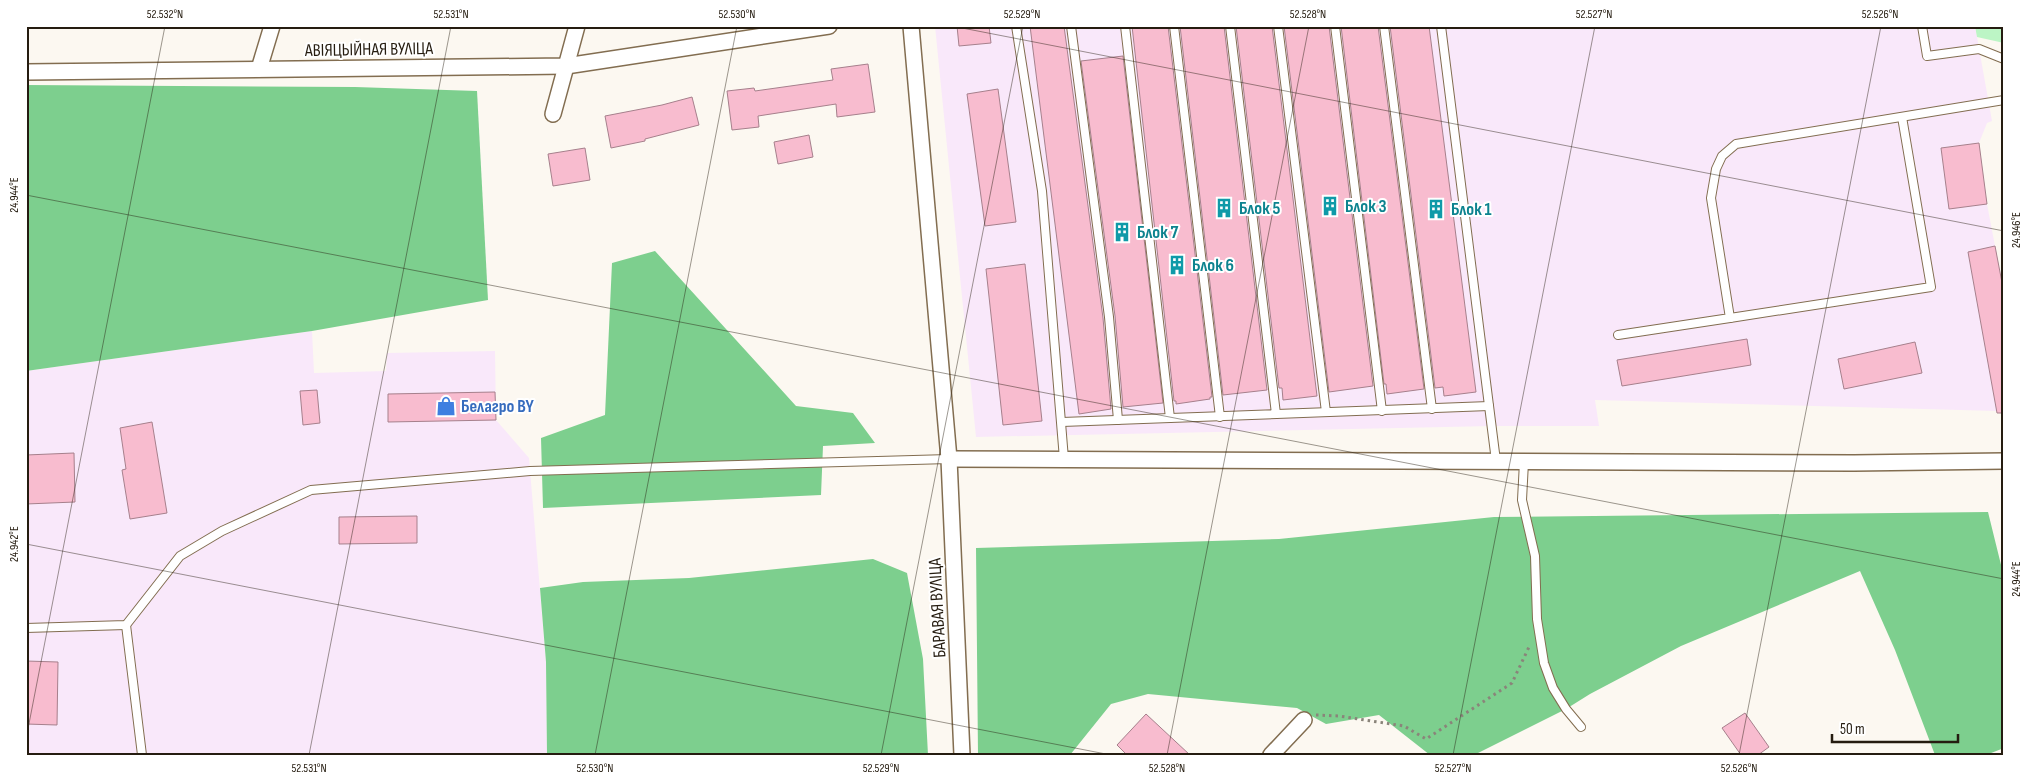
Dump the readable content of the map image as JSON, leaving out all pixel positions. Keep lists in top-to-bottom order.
{
  "streets": {
    "street": ["АВІЯЦЫЙНАЯ ВУЛІЦА", "БАРАВАЯ ВУЛІЦА"]
  },
  "places": {
    "building": [
      "Блок 3",
      "Блок 5",
      "Блок 1",
      "Блок 7",
      "Блок 6"
    ],
    "shop": ["Белагро BY"]
  },
  "scale_bar": "50 m",
  "coordinates": [
    "52.532°N",
    "52.531°N",
    "52.530°N",
    "52.529°N",
    "52.528°N",
    "52.527°N",
    "52.526°N",
    "24.944°E",
    "24.946°E",
    "24.942°E"
  ]
}
